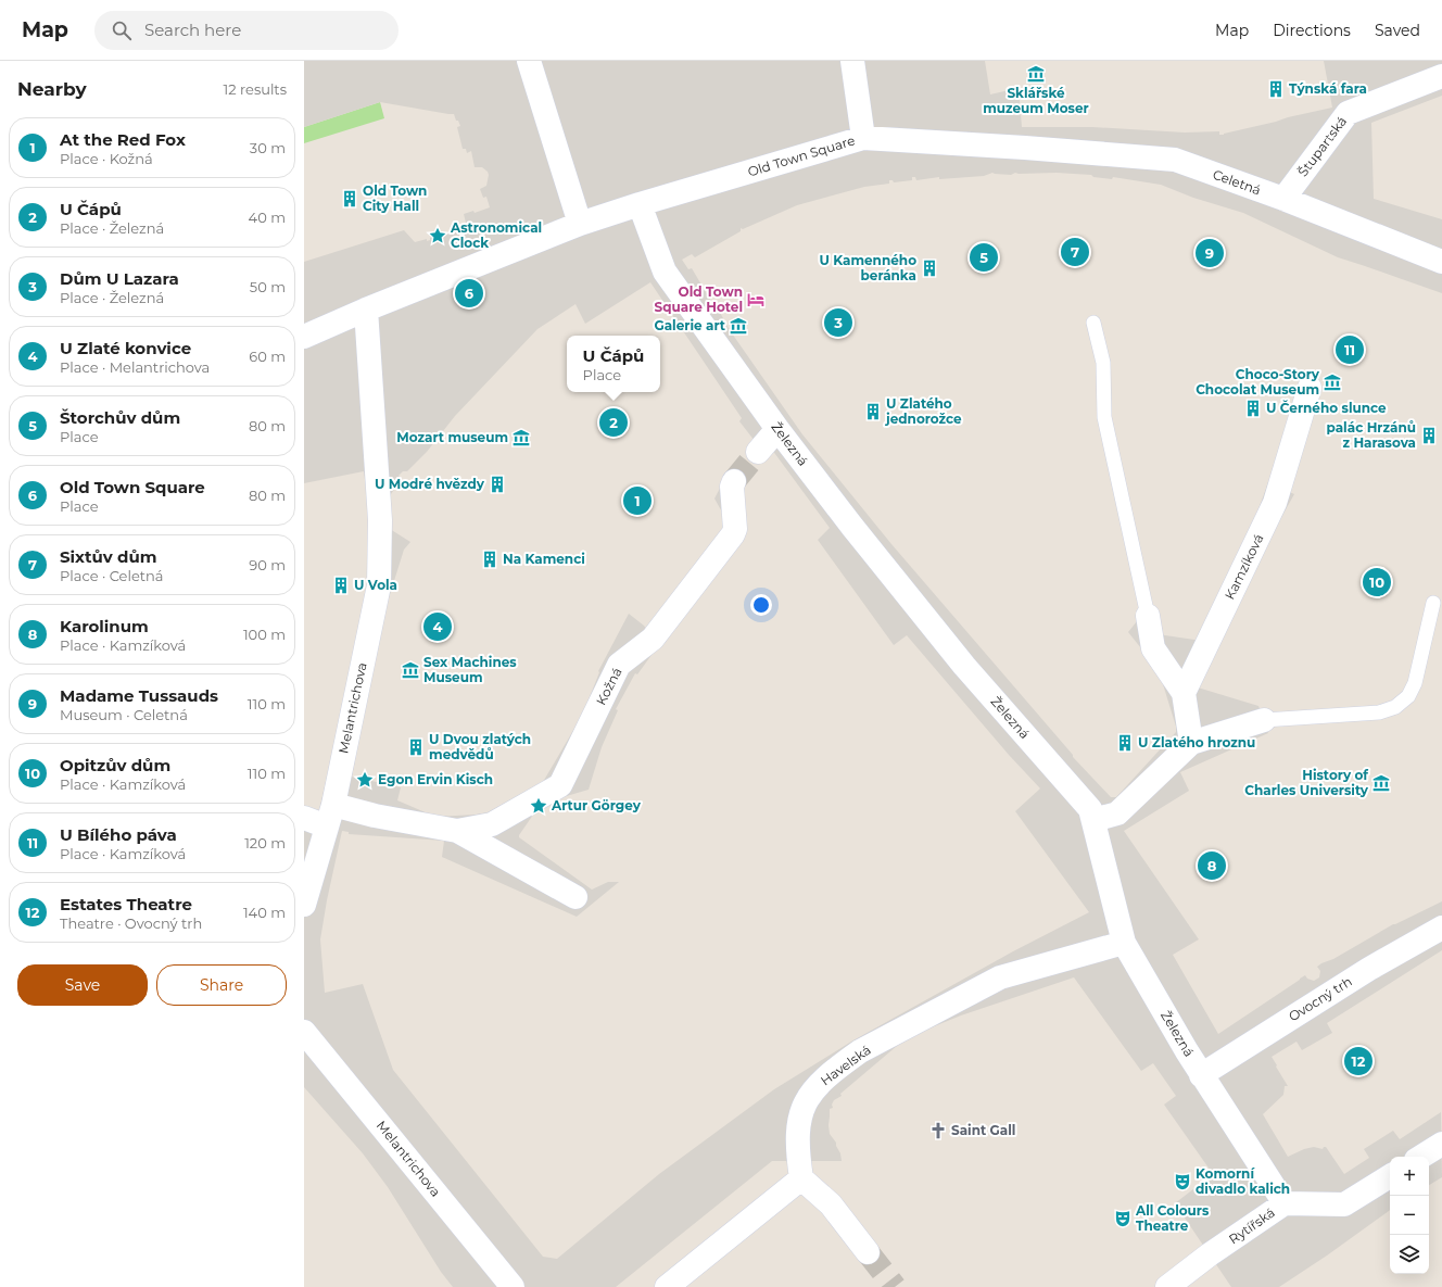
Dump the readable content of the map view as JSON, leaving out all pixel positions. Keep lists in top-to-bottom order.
{
  "streets": {
    "street": [
      "Štupartská",
      "Old Town Square",
      "Celetná",
      "Železná",
      "Kamzíková",
      "Kožná",
      "Melantrichova",
      "Ovocný trh",
      "Havelská",
      "Rytířská"
    ]
  },
  "crossings": [
    ["Štupartská", "Celetná"],
    ["Old Town Square", "Celetná"],
    ["Old Town Square", "Železná"],
    ["Železná", "Ovocný trh"],
    ["Železná", "Havelská"],
    ["Železná", "Rytířská"],
    ["Kožná", "Melantrichova"]
  ],
  "places": {
    "museum": [
      "Sklářské muzeum Moser",
      "Galerie art",
      "Choco-Story Chocolat Museum",
      "Mozart museum",
      "Sex Machines Museum",
      "History of Charles University"
    ],
    "building": [
      "Týnská fara",
      "Old Town City Hall",
      "U Kamenného beránka",
      "U Černého slunce",
      "U Zlatého jednorožce",
      "palác Hrzánů z Harasova",
      "U Modré hvězdy",
      "Na Kamenci",
      "U Vola",
      "U Zlatého hroznu",
      "U Dvou zlatých medvědů"
    ],
    "place": ["Astronomical Clock", "Egon Ervin Kisch", "Artur Görgey"],
    "hotel": ["Old Town Square Hotel"],
    "church": ["Saint Gall"],
    "theatre": ["Komorní divadlo kalich", "All Colours Theatre"]
  },
  "page": {
    "header": "Map",
    "search": "Search here",
    "nav": ["Map", "Directions", "Saved"],
    "heading": ["Nearby", "12 results"],
    "list": [
      {
        "mark": "1",
        "name": "At the Red Fox",
        "note": "Place · Kožná",
        "value": "30 m"
      },
      {
        "mark": "2",
        "name": "U Čápů",
        "note": "Place · Železná",
        "value": "40 m"
      },
      {
        "mark": "3",
        "name": "Dům U Lazara",
        "note": "Place · Železná",
        "value": "50 m"
      },
      {
        "mark": "4",
        "name": "U Zlaté konvice",
        "note": "Place · Melantrichova",
        "value": "60 m"
      },
      {
        "mark": "5",
        "name": "Štorchův dům",
        "note": "Place",
        "value": "80 m"
      },
      {
        "mark": "6",
        "name": "Old Town Square",
        "note": "Place",
        "value": "80 m"
      },
      {
        "mark": "7",
        "name": "Sixtův dům",
        "note": "Place · Celetná",
        "value": "90 m"
      },
      {
        "mark": "8",
        "name": "Karolinum",
        "note": "Place · Kamzíková",
        "value": "100 m"
      },
      {
        "mark": "9",
        "name": "Madame Tussauds",
        "note": "Museum · Celetná",
        "value": "110 m"
      },
      {
        "mark": "10",
        "name": "Opitzův dům",
        "note": "Place · Kamzíková",
        "value": "110 m"
      },
      {
        "mark": "11",
        "name": "U Bílého páva",
        "note": "Place · Kamzíková",
        "value": "120 m"
      },
      {
        "mark": "12",
        "name": "Estates Theatre",
        "note": "Theatre · Ovocný trh",
        "value": "140 m"
      }
    ],
    "pins": [
      "7",
      "9",
      "5",
      "6",
      "3",
      "11",
      "2",
      "1",
      "10",
      "4",
      "8",
      "12"
    ],
    "popup": ["U Čápů", "Place"],
    "buttons": ["Save", "Share"],
    "map_buttons": ["+", "−"]
  }
}
